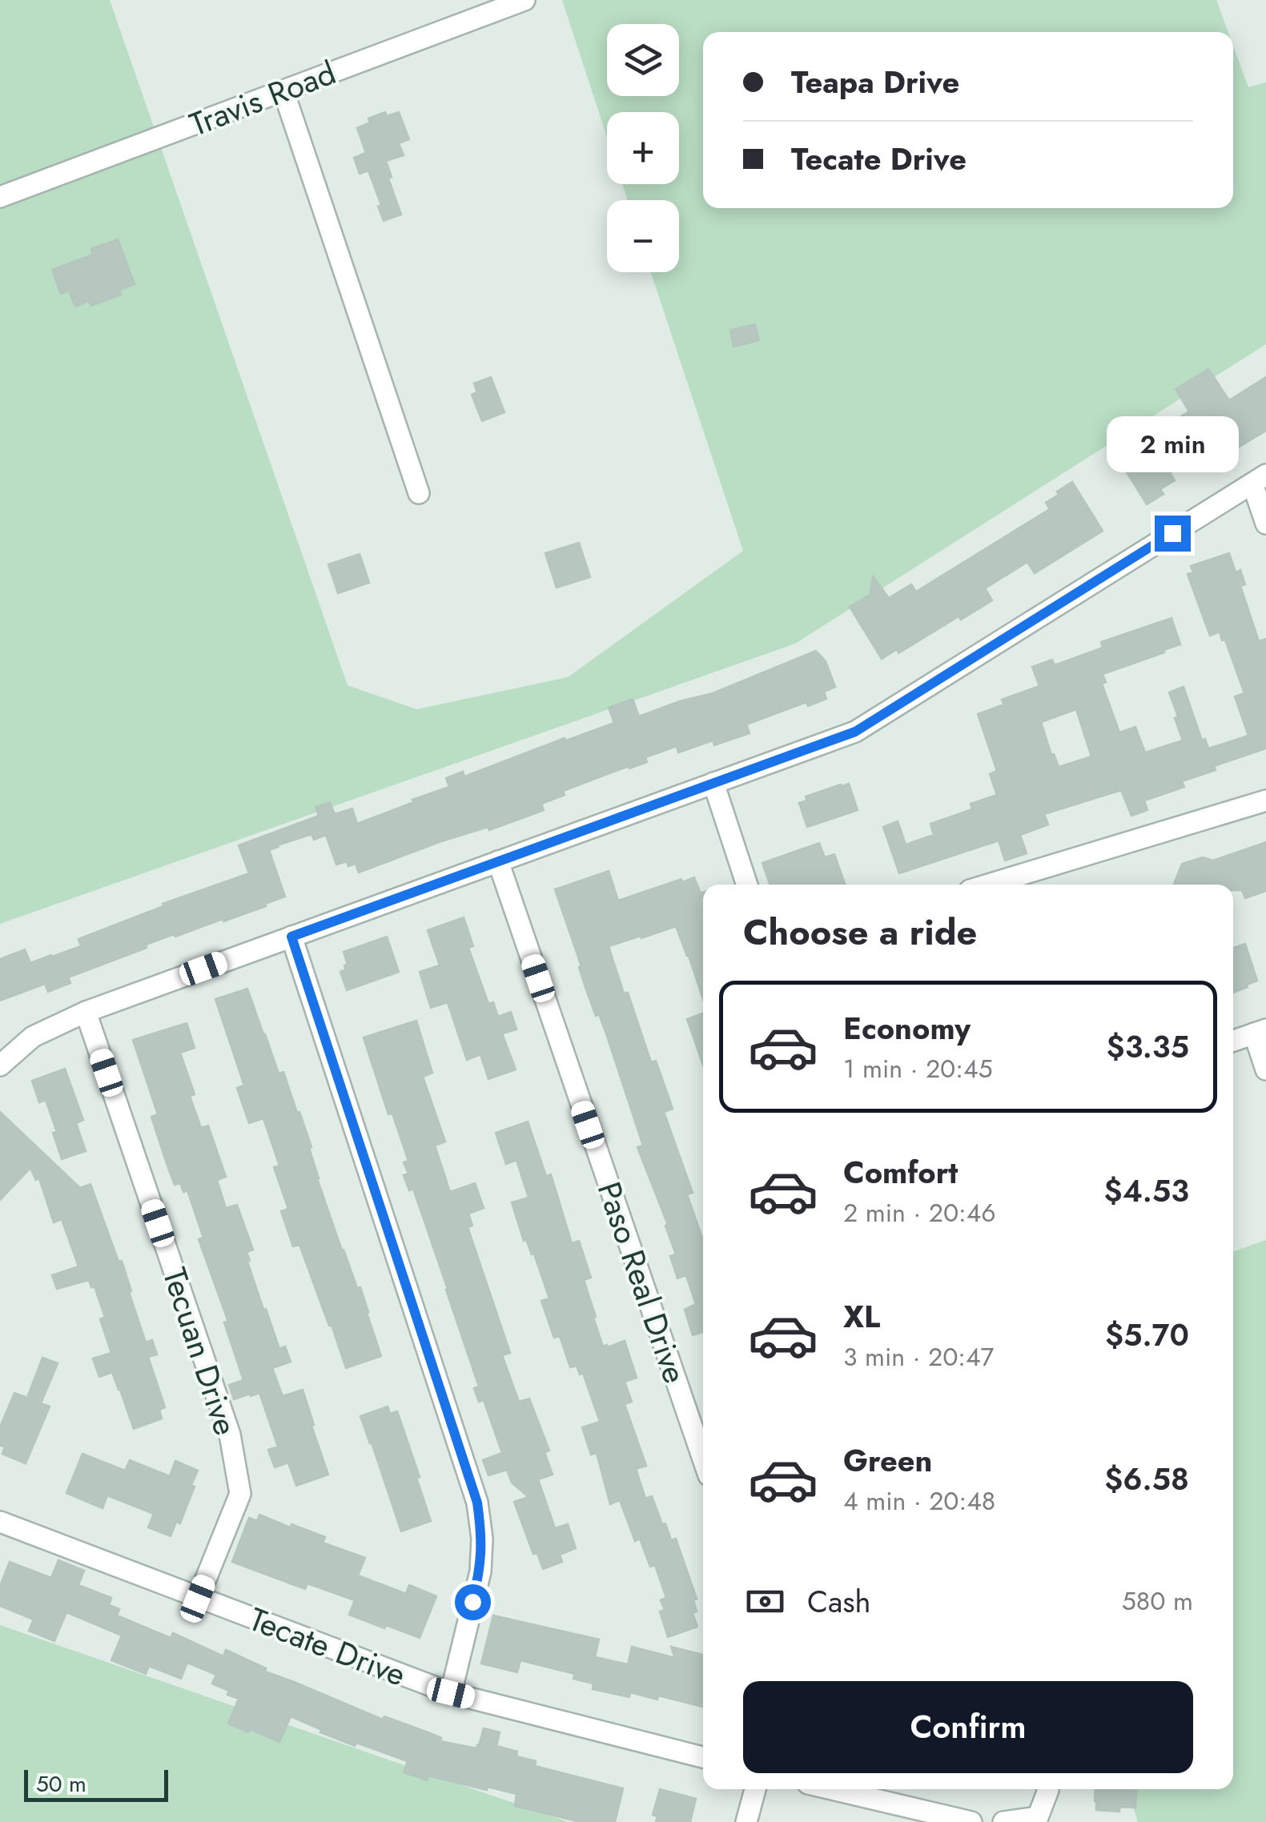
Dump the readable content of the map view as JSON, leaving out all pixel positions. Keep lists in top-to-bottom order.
{
  "streets": {
    "street": [
      "Travis Road",
      "Paso Real Drive",
      "Tecuan Drive",
      "Tecate Drive"
    ]
  },
  "crossings": [
    ["Tecuan Drive", "Tecate Drive"]
  ],
  "scale_bar": "50 m",
  "page": {
    "map_buttons": ["+", "−"],
    "banner": ["Teapa Drive", "Tecate Drive"],
    "bubble": "2 min",
    "heading": "Choose a ride",
    "list": [
      {
        "name": "Economy",
        "note": "1 min · 20:45",
        "value": "$3.35"
      },
      {
        "name": "Comfort",
        "note": "2 min · 20:46",
        "value": "$4.53"
      },
      {
        "name": "XL",
        "note": "3 min · 20:47",
        "value": "$5.70"
      },
      {
        "name": "Green",
        "note": "4 min · 20:48",
        "value": "$6.58"
      }
    ],
    "pay": ["Cash", "580 m"],
    "buttons": "Confirm",
    "scale": "50 m"
  }
}
